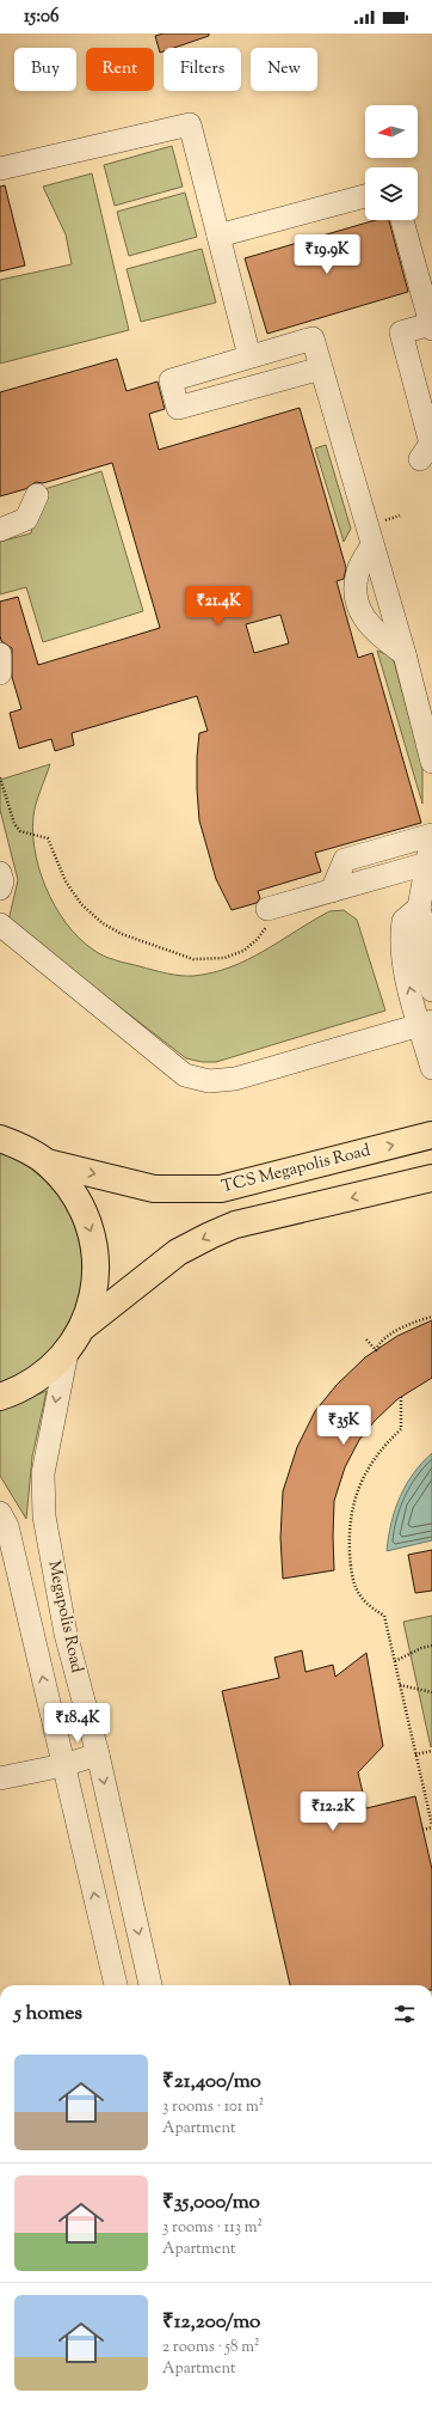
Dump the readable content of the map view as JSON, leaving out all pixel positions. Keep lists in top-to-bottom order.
{
  "streets": {
    "main road": ["TCS Megapolis Road"],
    "street": ["Megapolis Road"]
  },
  "north": "left",
  "page": {
    "status": "15:06",
    "chip": [
      "Buy",
      "Rent",
      "Filters",
      "New"
    ],
    "price": [
      "₹19.9K",
      "₹21.4K",
      "₹35K",
      "₹18.4K",
      "₹12.2K"
    ],
    "heading": "5 homes",
    "list": [
      {
        "name": "₹21,400/mo",
        "note": "3 rooms · 101 m² · Apartment"
      },
      {
        "name": "₹35,000/mo",
        "note": "3 rooms · 113 m² · Apartment"
      },
      {
        "name": "₹12,200/mo",
        "note": "2 rooms · 58 m² · Apartment"
      }
    ]
  }
}
